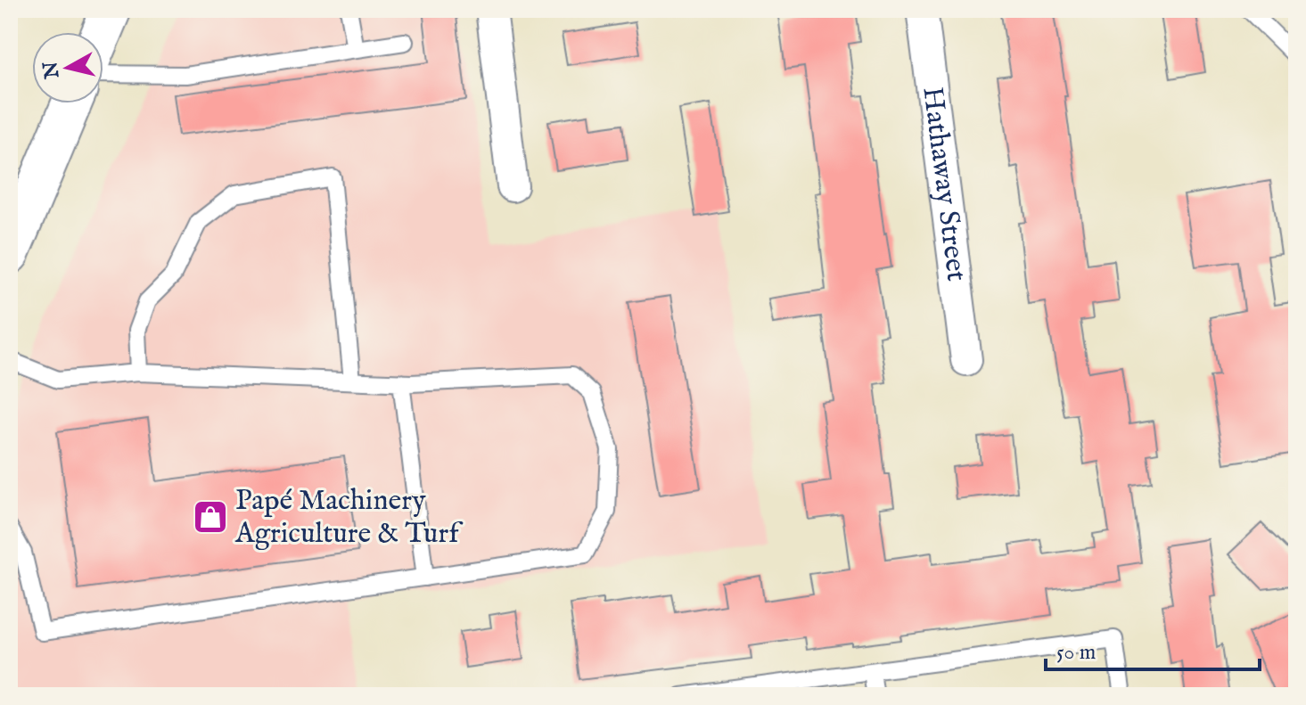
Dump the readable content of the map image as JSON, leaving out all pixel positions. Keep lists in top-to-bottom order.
{
  "streets": {
    "street": ["Hathaway Street"]
  },
  "places": {
    "shop": ["Papé Machinery Agriculture & Turf"]
  },
  "scale_bar": "50 m",
  "north": "left"
}
